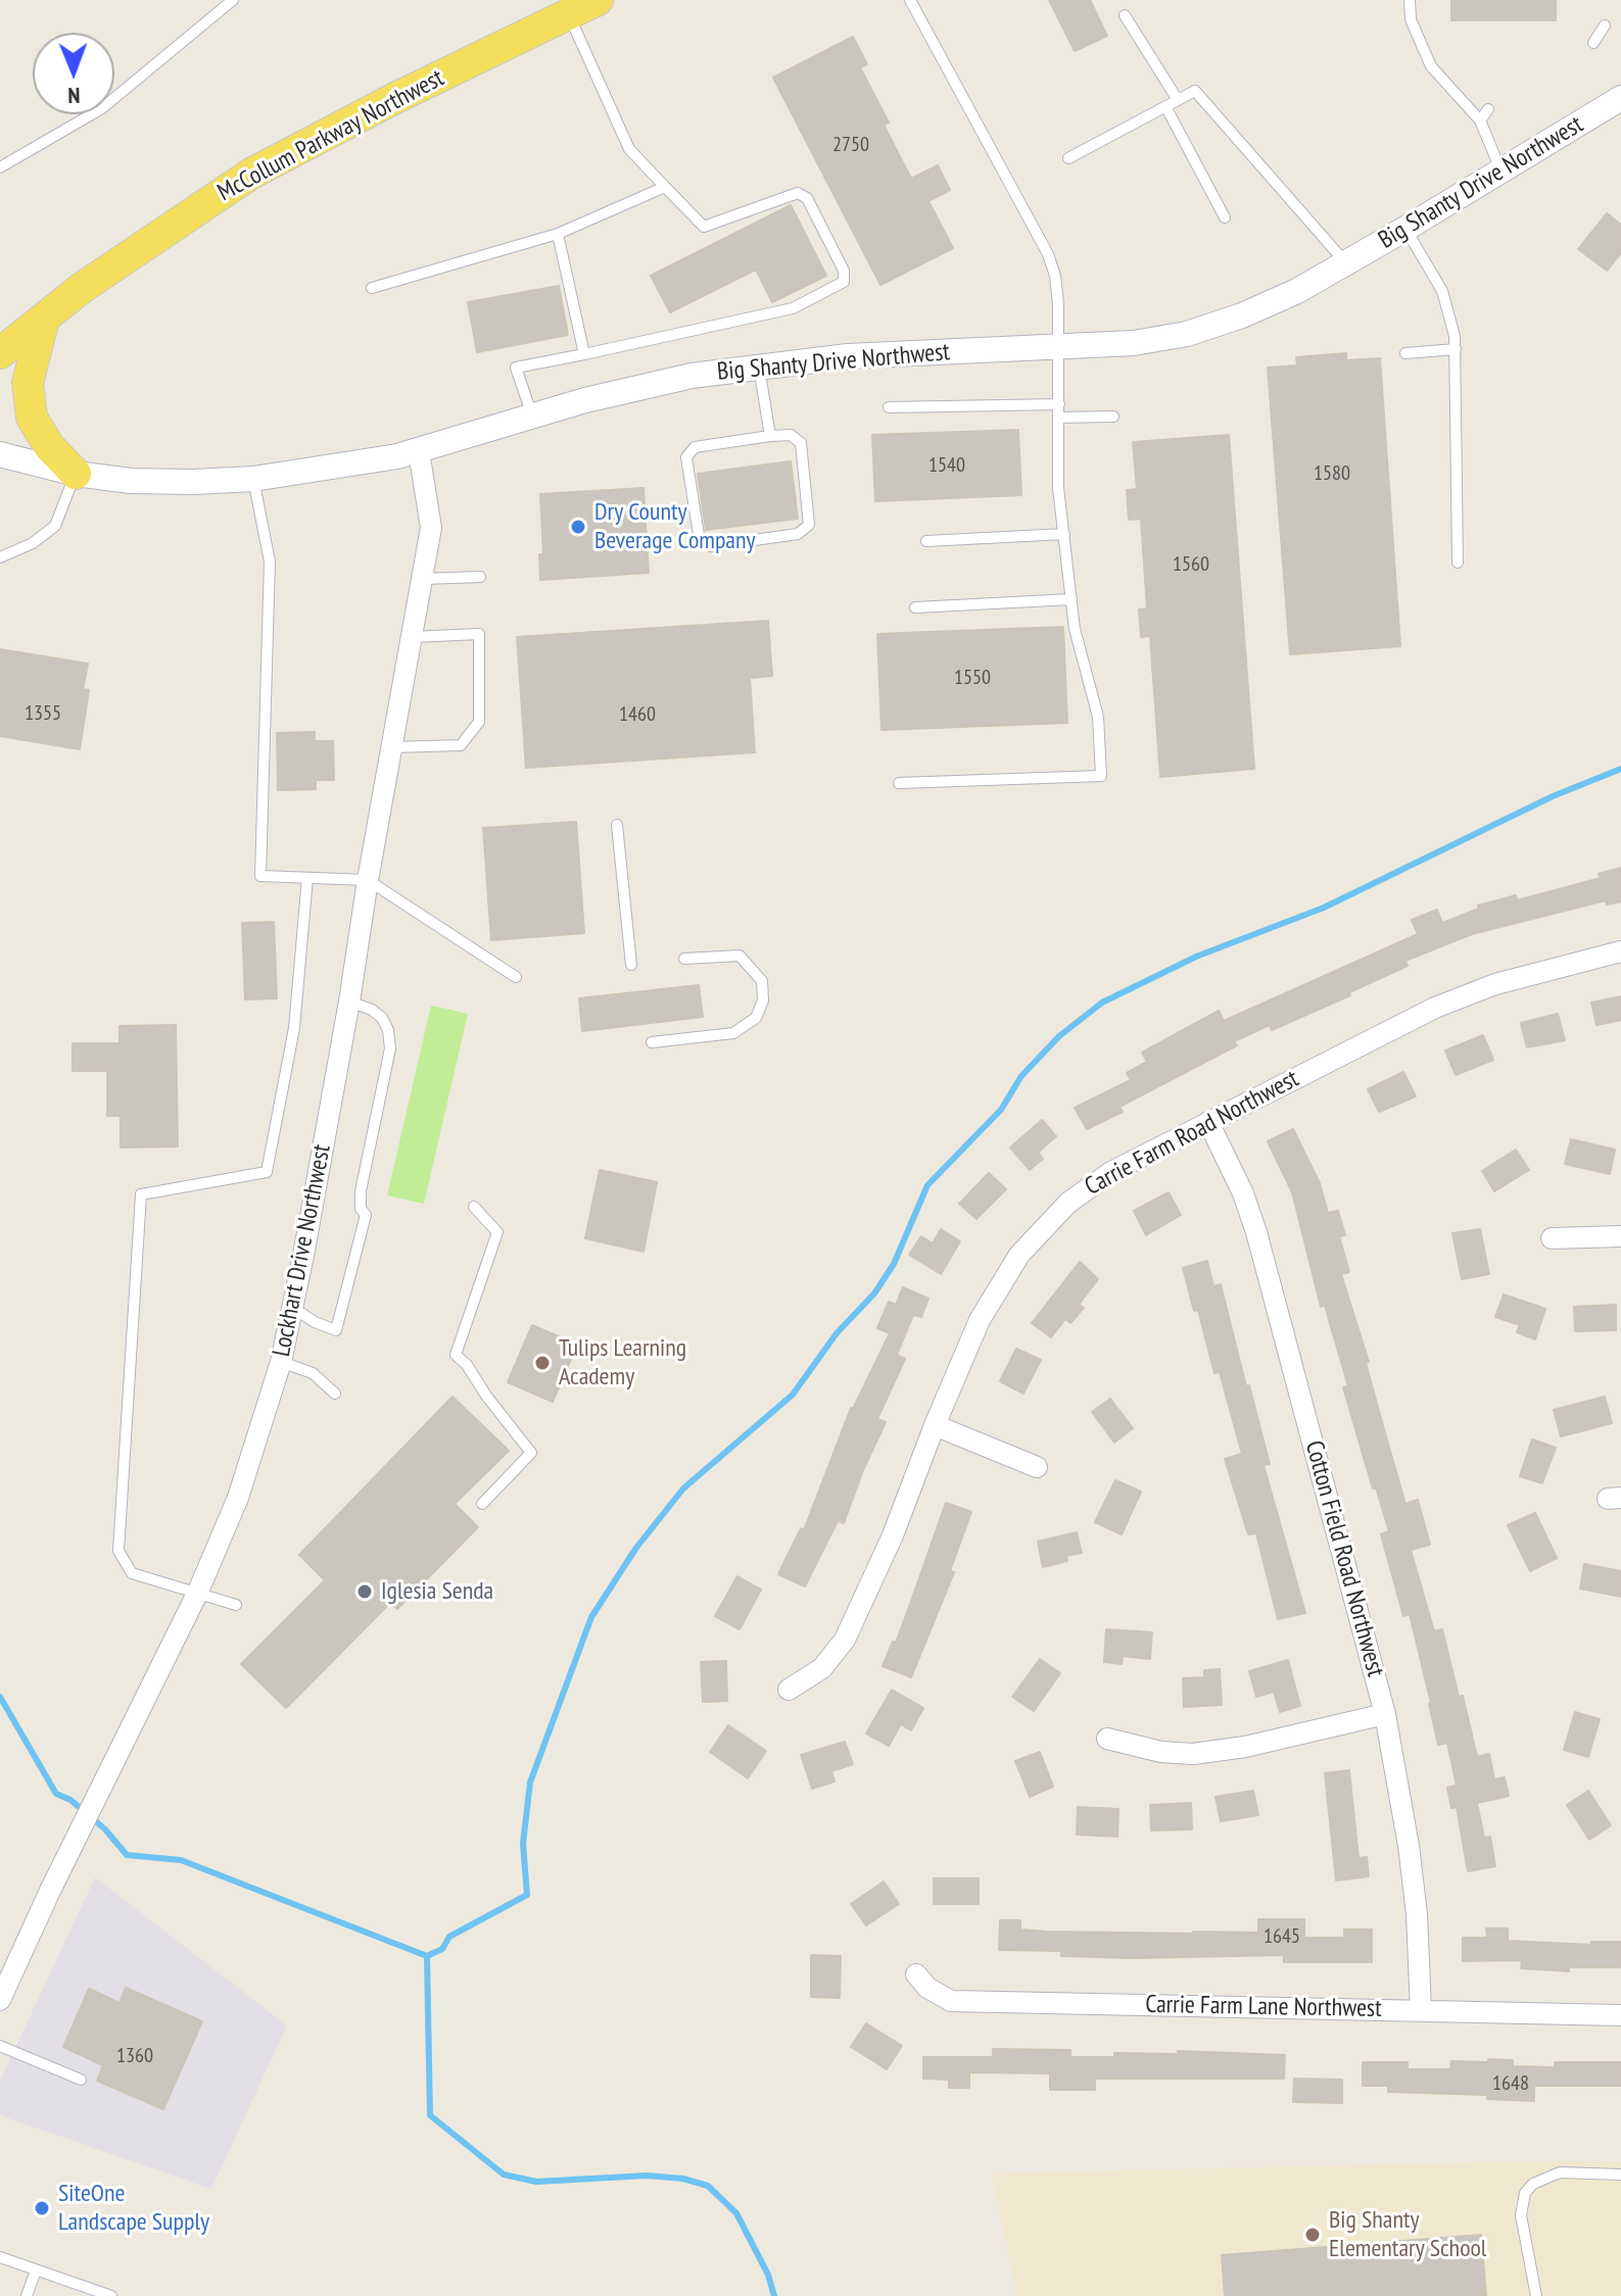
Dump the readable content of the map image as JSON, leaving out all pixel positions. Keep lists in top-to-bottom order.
{
  "streets": {
    "main road": ["McCollum Parkway Northwest"],
    "street": [
      "Big Shanty Drive Northwest",
      "Carrie Farm Road Northwest",
      "Lockhart Drive Northwest",
      "Cotton Field Road Northwest",
      "Carrie Farm Lane Northwest"
    ]
  },
  "crossings": [
    ["Big Shanty Drive Northwest", "Lockhart Drive Northwest"],
    ["Carrie Farm Road Northwest", "Cotton Field Road Northwest"],
    ["Cotton Field Road Northwest", "Carrie Farm Lane Northwest"]
  ],
  "places": [
    "Dry County Beverage Company",
    "Tulips Learning Academy",
    "Iglesia Senda",
    "SiteOne Landscape Supply",
    "Big Shanty Elementary School"
  ],
  "house_numbers": [
    "2750",
    "1540",
    "1580",
    "1560",
    "1550",
    "1355",
    "1460",
    "1645",
    "1360",
    "1648"
  ],
  "north": "bottom"
}
